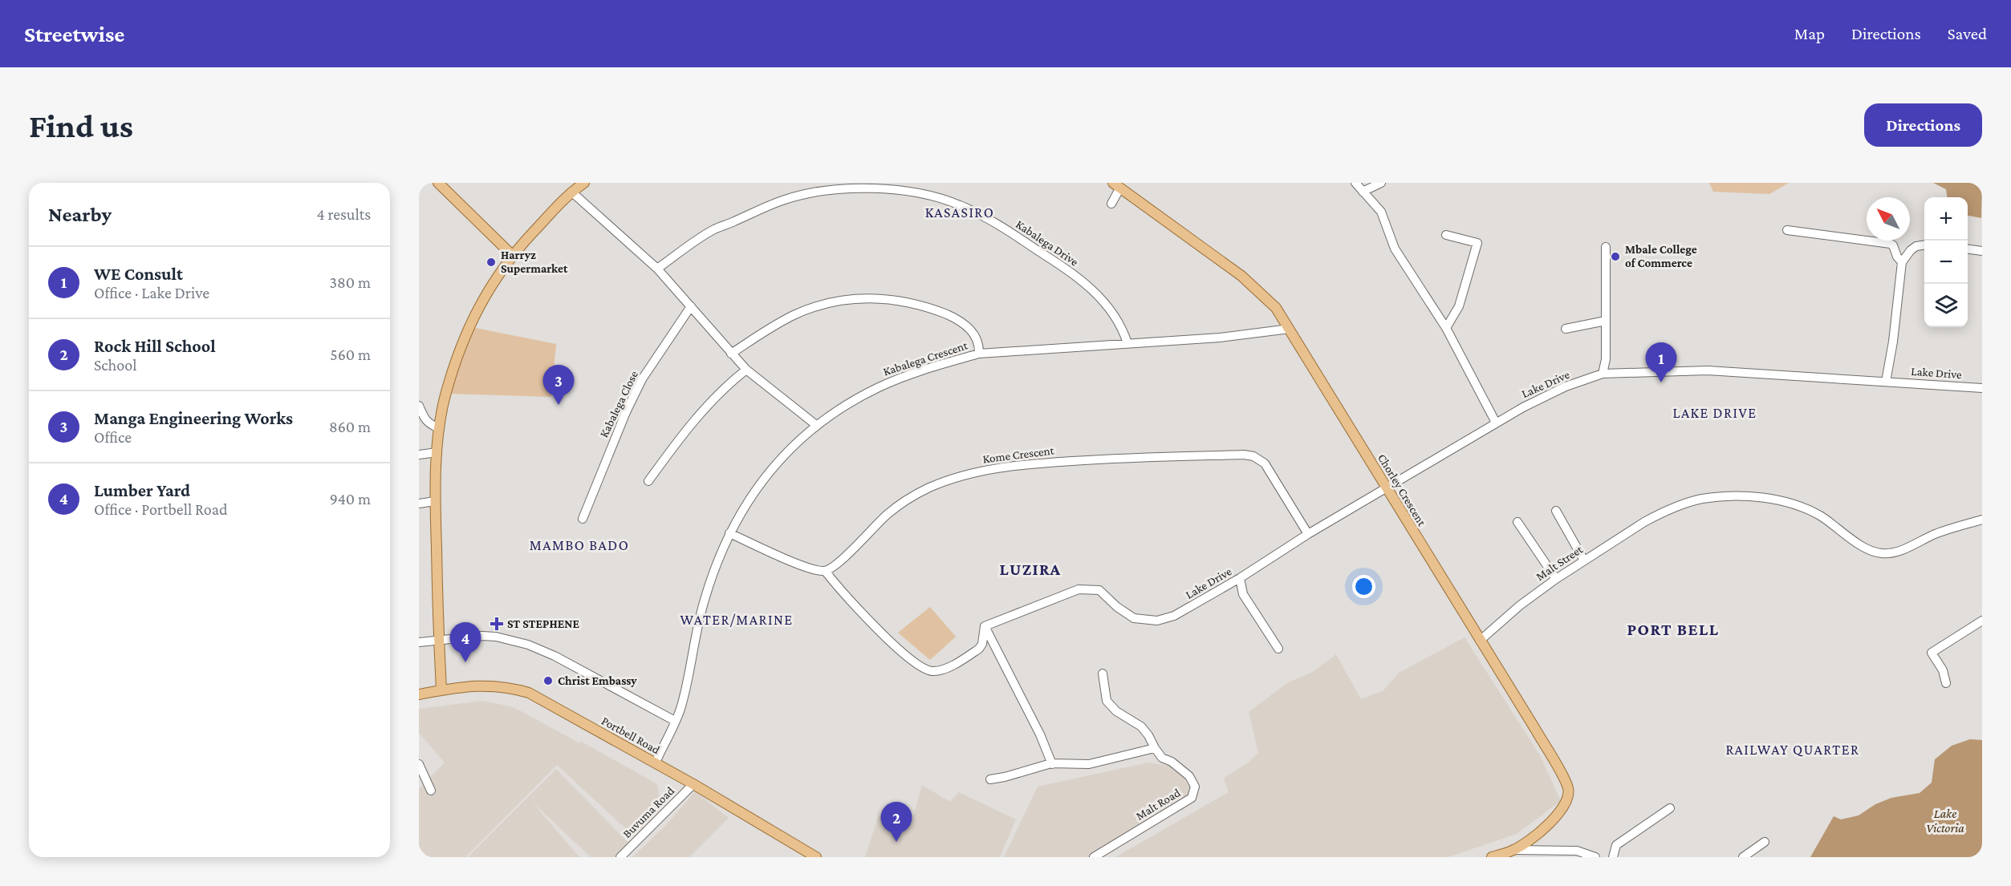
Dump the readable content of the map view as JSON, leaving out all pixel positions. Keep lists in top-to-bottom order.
{
  "streets": {
    "main road": ["Chorley Crescent", "Portbell Road"],
    "street": [
      "Kabalega Drive",
      "Kabalega Crescent",
      "Lake Drive",
      "Kabalega Close",
      "Kome Crescent",
      "Malt Street",
      "Malt Road",
      "Buvuma Road"
    ]
  },
  "crossings": [
    ["Kabalega Drive", "Kabalega Crescent"],
    ["Kabalega Crescent", "Chorley Crescent"],
    ["Kabalega Crescent", "Portbell Road"],
    ["Lake Drive", "Kome Crescent"],
    ["Lake Drive", "Chorley Crescent"],
    ["Chorley Crescent", "Malt Street"],
    ["Portbell Road", "Buvuma Road"]
  ],
  "districts": [
    "KASASIRO",
    "LAKE DRIVE",
    "MAMBO BADO",
    "LUZIRA",
    "WATER/MARINE",
    "PORT BELL",
    "RAILWAY QUARTER"
  ],
  "water": ["Lake Victoria"],
  "places": {
    "other": ["Mbale College of Commerce", "Harryz Supermarket", "Christ Embassy"],
    "health": ["ST STEPHENE"]
  },
  "north": "top left",
  "page": {
    "header": "Streetwise",
    "nav": ["Map", "Directions", "Saved"],
    "buttons": "Directions",
    "title": "Find us",
    "heading": ["Nearby", "4 results"],
    "map_buttons": ["+", "−"],
    "list": [
      {
        "mark": "1",
        "name": "WE Consult",
        "note": "Office · Lake Drive",
        "value": "380 m"
      },
      {
        "mark": "2",
        "name": "Rock Hill School",
        "note": "School",
        "value": "560 m"
      },
      {
        "mark": "3",
        "name": "Manga Engineering Works",
        "note": "Office",
        "value": "860 m"
      },
      {
        "mark": "4",
        "name": "Lumber Yard",
        "note": "Office · Portbell Road",
        "value": "940 m"
      }
    ],
    "pins": [
      "1",
      "3",
      "4",
      "2"
    ]
  }
}
